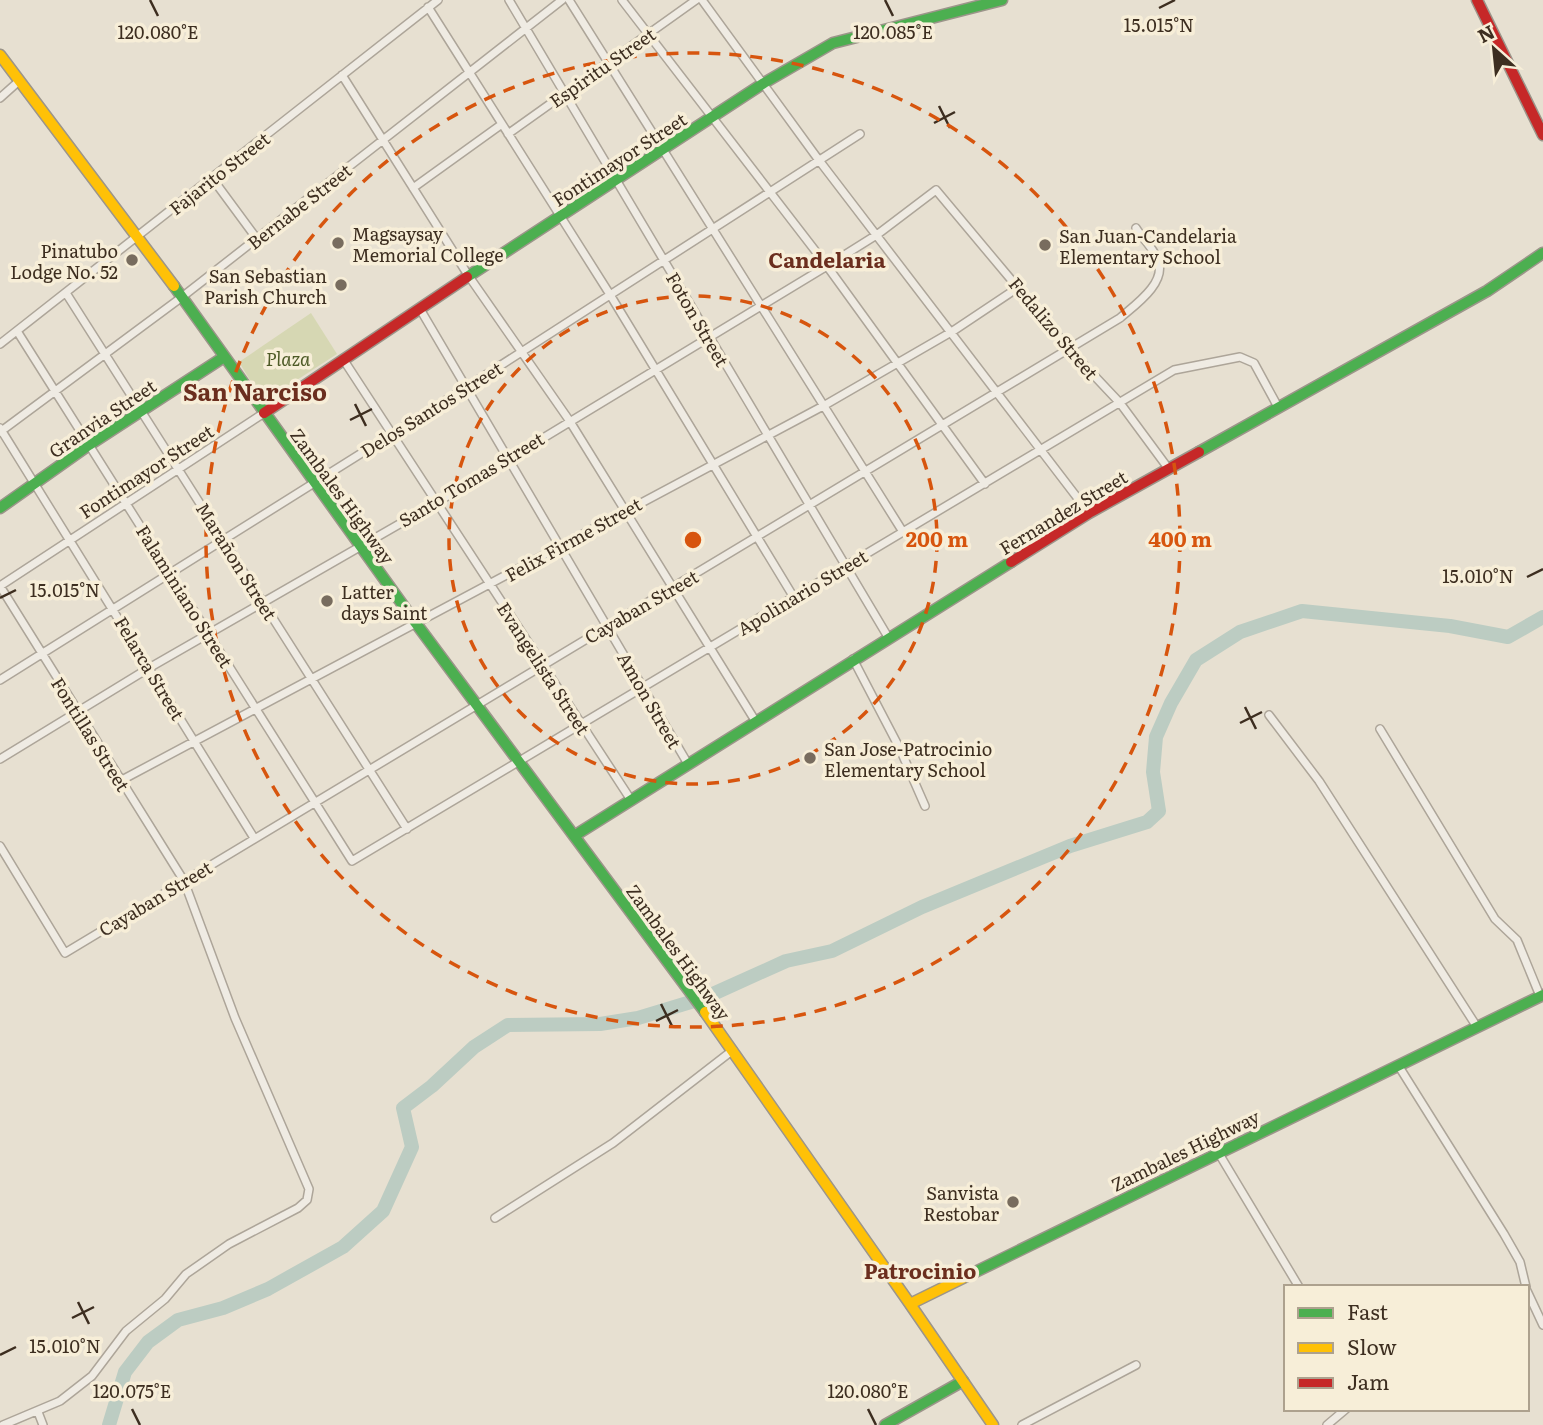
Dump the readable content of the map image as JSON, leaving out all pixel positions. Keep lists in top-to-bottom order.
{
  "streets": {
    "street": [
      "Espiritu Street",
      "Fontimayor Street",
      "Fajarito Street",
      "Bernabe Street",
      "Foton Street",
      "Fedalizo Street",
      "Delos Santos Street",
      "Granvia Street",
      "Santo Tomas Street",
      "Zambales Highway",
      "Fernandez Street",
      "Felix Firme Street",
      "Marañon Street",
      "Apolinario Street",
      "Falaminiano Street",
      "Cayaban Street",
      "Felarca Street",
      "Evangelista Street",
      "Amon Street",
      "Fontillas Street"
    ]
  },
  "crossings": [
    ["Espiritu Street", "Foton Street"],
    ["Fontimayor Street", "Foton Street"],
    ["Fontimayor Street", "Zambales Highway"],
    ["Fontimayor Street", "Marañon Street"],
    ["Fontimayor Street", "Falaminiano Street"],
    ["Fontimayor Street", "Felarca Street"],
    ["Fontimayor Street", "Evangelista Street"],
    ["Fontimayor Street", "Amon Street"],
    ["Fontimayor Street", "Fontillas Street"],
    ["Fajarito Street", "Zambales Highway"],
    ["Fajarito Street", "Marañon Street"],
    ["Fajarito Street", "Falaminiano Street"],
    ["Bernabe Street", "Foton Street"],
    ["Bernabe Street", "Zambales Highway"],
    ["Bernabe Street", "Marañon Street"],
    ["Bernabe Street", "Falaminiano Street"],
    ["Bernabe Street", "Felarca Street"],
    ["Foton Street", "Delos Santos Street"],
    ["Foton Street", "Santo Tomas Street"],
    ["Foton Street", "Fernandez Street"],
    ["Foton Street", "Felix Firme Street"],
    ["Foton Street", "Apolinario Street"],
    ["Foton Street", "Cayaban Street"],
    ["Fedalizo Street", "Santo Tomas Street"],
    ["Fedalizo Street", "Fernandez Street"],
    ["Fedalizo Street", "Felix Firme Street"],
    ["Fedalizo Street", "Apolinario Street"],
    ["Fedalizo Street", "Cayaban Street"],
    ["Delos Santos Street", "Zambales Highway"],
    ["Delos Santos Street", "Marañon Street"],
    ["Delos Santos Street", "Falaminiano Street"],
    ["Delos Santos Street", "Felarca Street"],
    ["Delos Santos Street", "Evangelista Street"],
    ["Delos Santos Street", "Amon Street"],
    ["Delos Santos Street", "Fontillas Street"],
    ["Granvia Street", "Zambales Highway"],
    ["Granvia Street", "Marañon Street"],
    ["Granvia Street", "Falaminiano Street"],
    ["Granvia Street", "Felarca Street"],
    ["Santo Tomas Street", "Zambales Highway"],
    ["Santo Tomas Street", "Marañon Street"],
    ["Santo Tomas Street", "Falaminiano Street"],
    ["Santo Tomas Street", "Felarca Street"],
    ["Santo Tomas Street", "Evangelista Street"],
    ["Santo Tomas Street", "Amon Street"],
    ["Santo Tomas Street", "Fontillas Street"],
    ["Zambales Highway", "Fernandez Street"],
    ["Zambales Highway", "Felix Firme Street"],
    ["Zambales Highway", "Apolinario Street"],
    ["Zambales Highway", "Cayaban Street"],
    ["Fernandez Street", "Apolinario Street"],
    ["Fernandez Street", "Evangelista Street"],
    ["Fernandez Street", "Amon Street"],
    ["Felix Firme Street", "Marañon Street"],
    ["Felix Firme Street", "Falaminiano Street"],
    ["Felix Firme Street", "Felarca Street"],
    ["Felix Firme Street", "Evangelista Street"],
    ["Felix Firme Street", "Amon Street"],
    ["Felix Firme Street", "Fontillas Street"],
    ["Marañon Street", "Apolinario Street"],
    ["Marañon Street", "Cayaban Street"],
    ["Apolinario Street", "Falaminiano Street"],
    ["Apolinario Street", "Evangelista Street"],
    ["Apolinario Street", "Amon Street"],
    ["Falaminiano Street", "Cayaban Street"],
    ["Cayaban Street", "Felarca Street"],
    ["Cayaban Street", "Evangelista Street"],
    ["Cayaban Street", "Amon Street"],
    ["Cayaban Street", "Fontillas Street"]
  ],
  "districts": ["Candelaria", "San Narciso", "Patrocinio"],
  "parks": ["Plaza"],
  "places": [
    "Magsaysay Memorial College",
    "San Juan-Candelaria Elementary School",
    "Pinatubo Lodge No. 52",
    "San Sebastian Parish Church",
    "Latter days Saint",
    "San Jose-Patrocinio Elementary School",
    "Sanvista Restobar"
  ],
  "legend": ["Fast", "Slow", "Jam"],
  "north": "top left",
  "coordinates": [
    "15.015°N",
    "120.080°E",
    "120.085°E",
    "15.010°N",
    "120.075°E"
  ],
  "rings": ["200 m", "400 m"]
}
